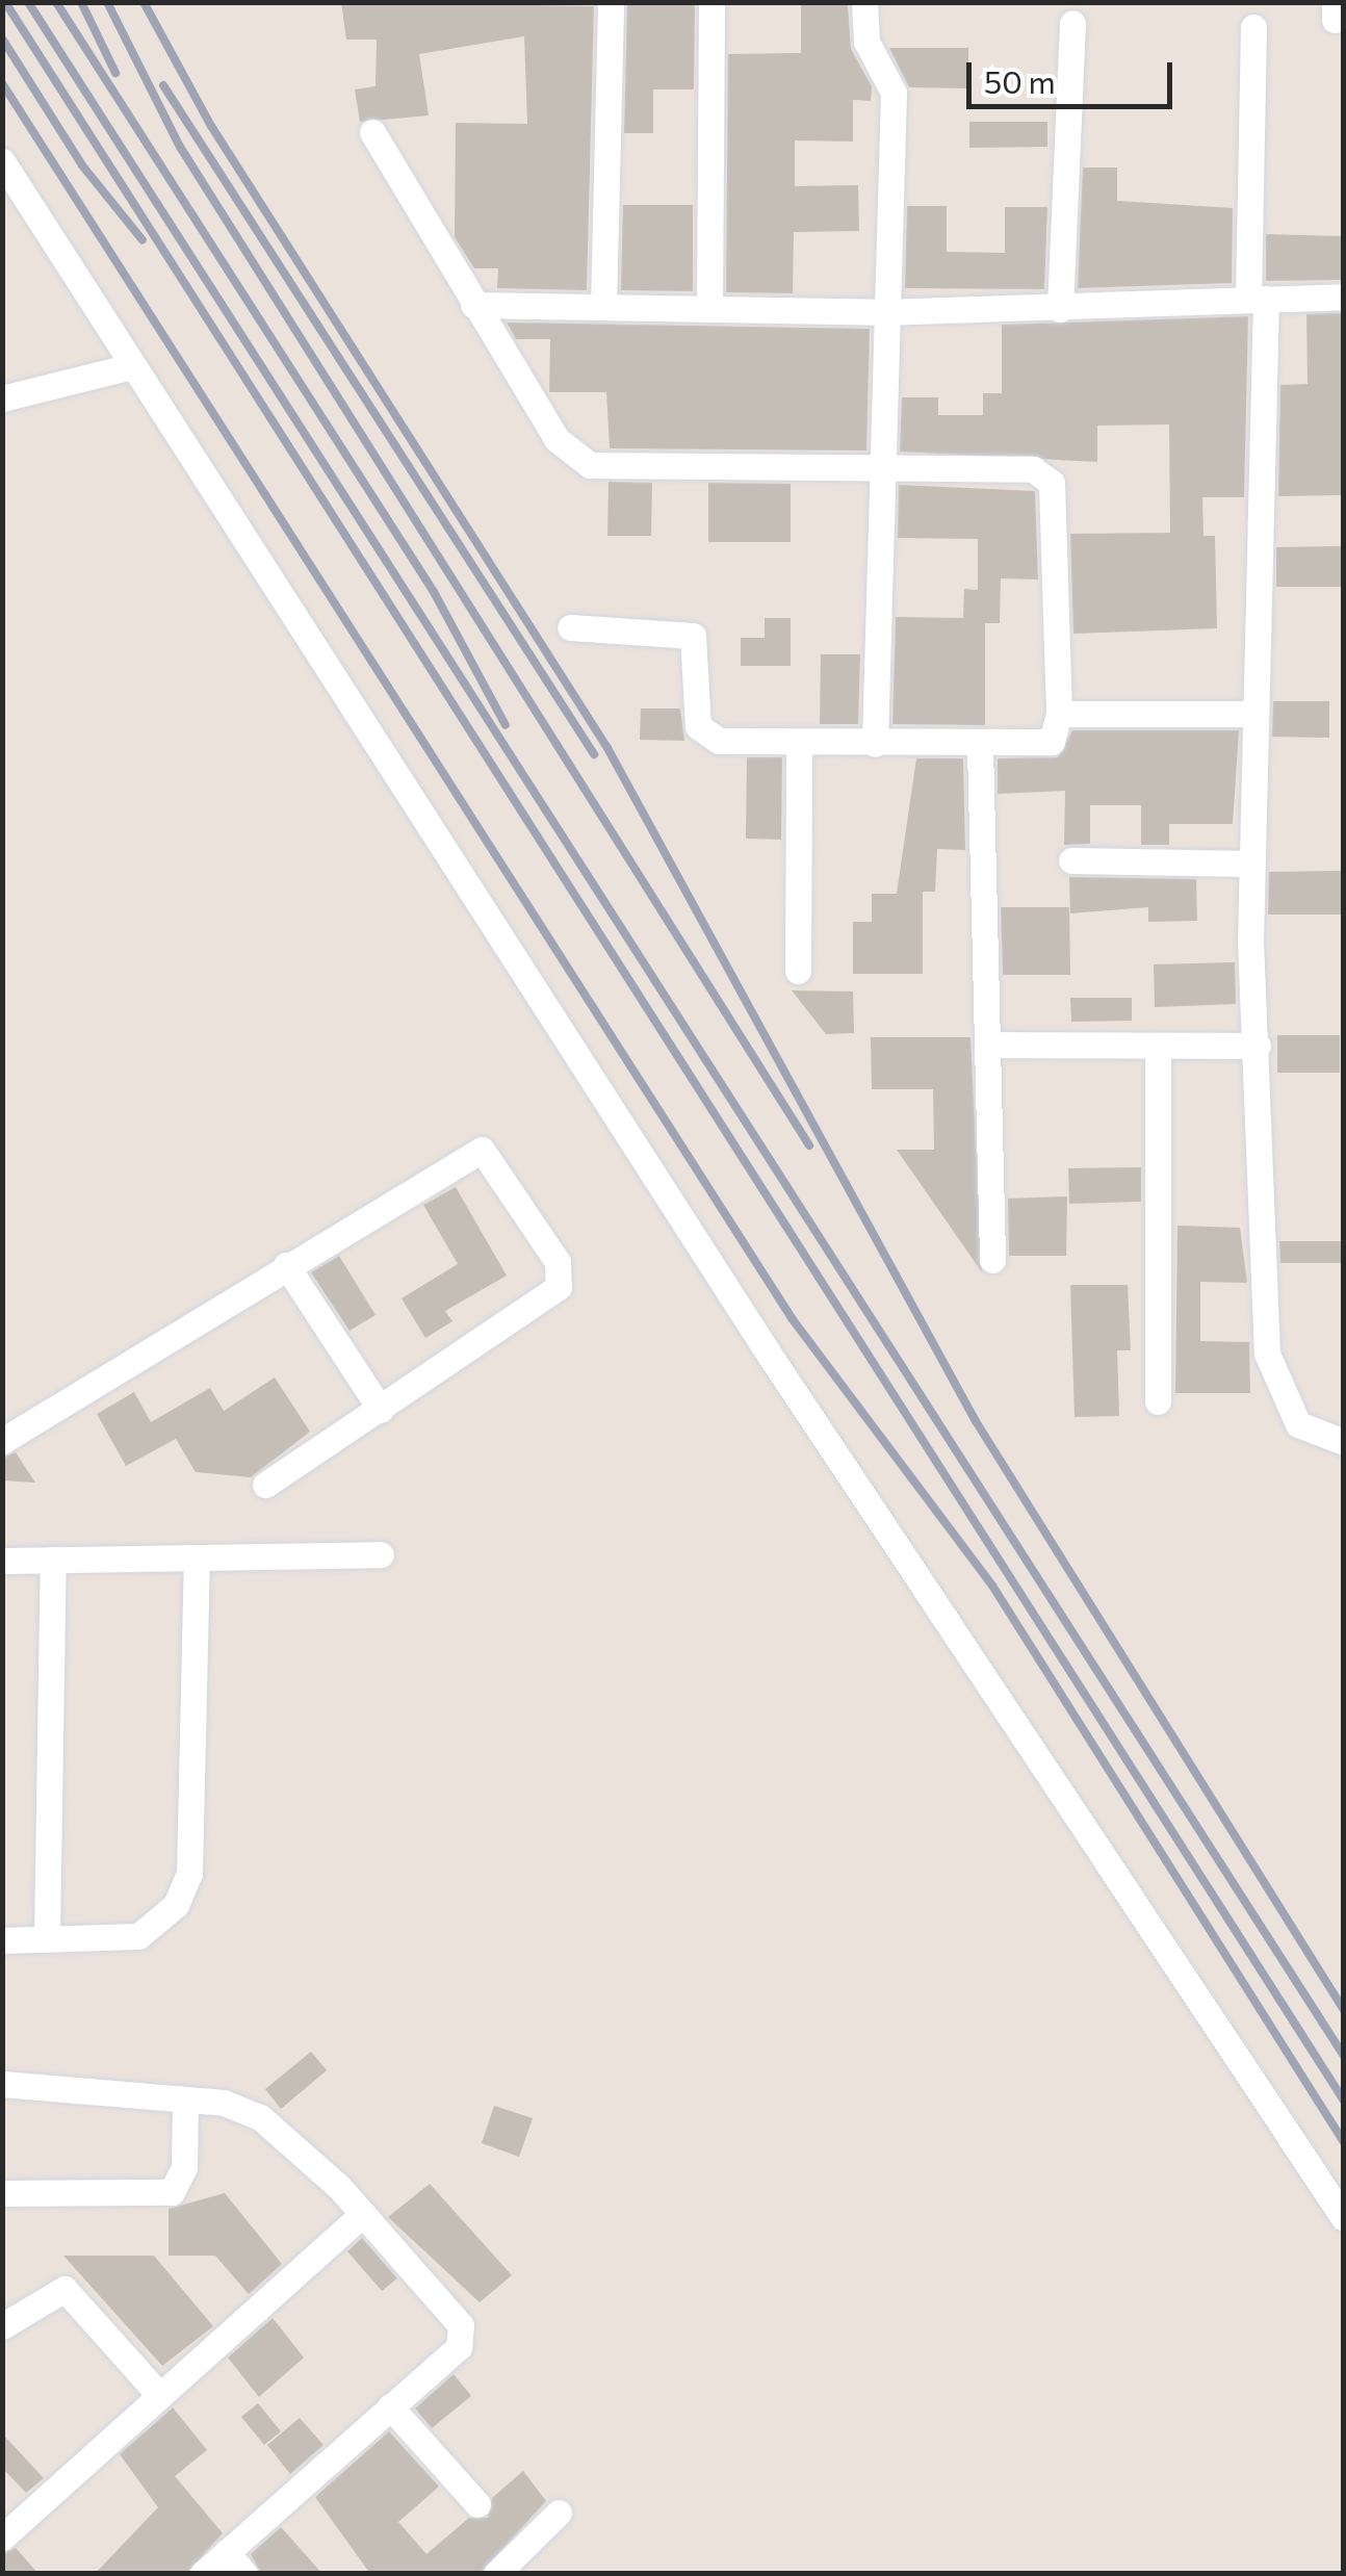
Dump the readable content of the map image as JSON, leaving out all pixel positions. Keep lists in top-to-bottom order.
{
  "scale_bar": "50 m"
}
